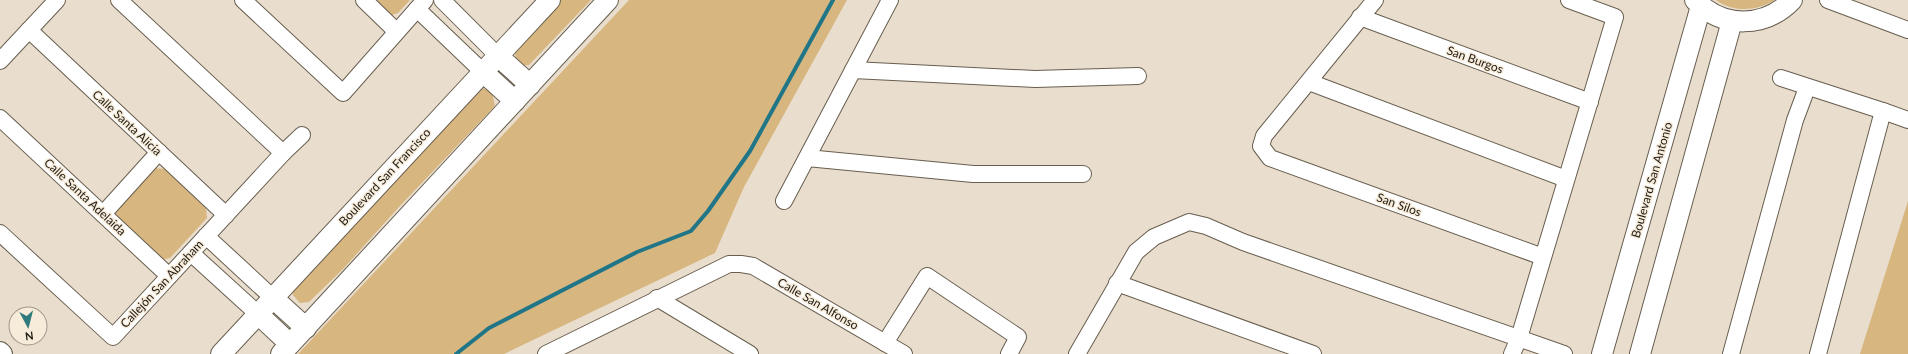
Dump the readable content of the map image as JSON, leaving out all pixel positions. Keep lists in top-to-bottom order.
{
  "streets": {
    "street": [
      "San Burgos",
      "Calle Santa Alicia",
      "Boulevard San Francisco",
      "Boulevard San Antonio",
      "Calle Santa Adelaida",
      "San Silos",
      "Callejón San Abraham",
      "Calle San Alfonso"
    ]
  },
  "crossings": [
    ["Calle Santa Alicia", "Callejón San Abraham"],
    ["Calle Santa Adelaida", "Callejón San Abraham"]
  ],
  "north": "bottom"
}
